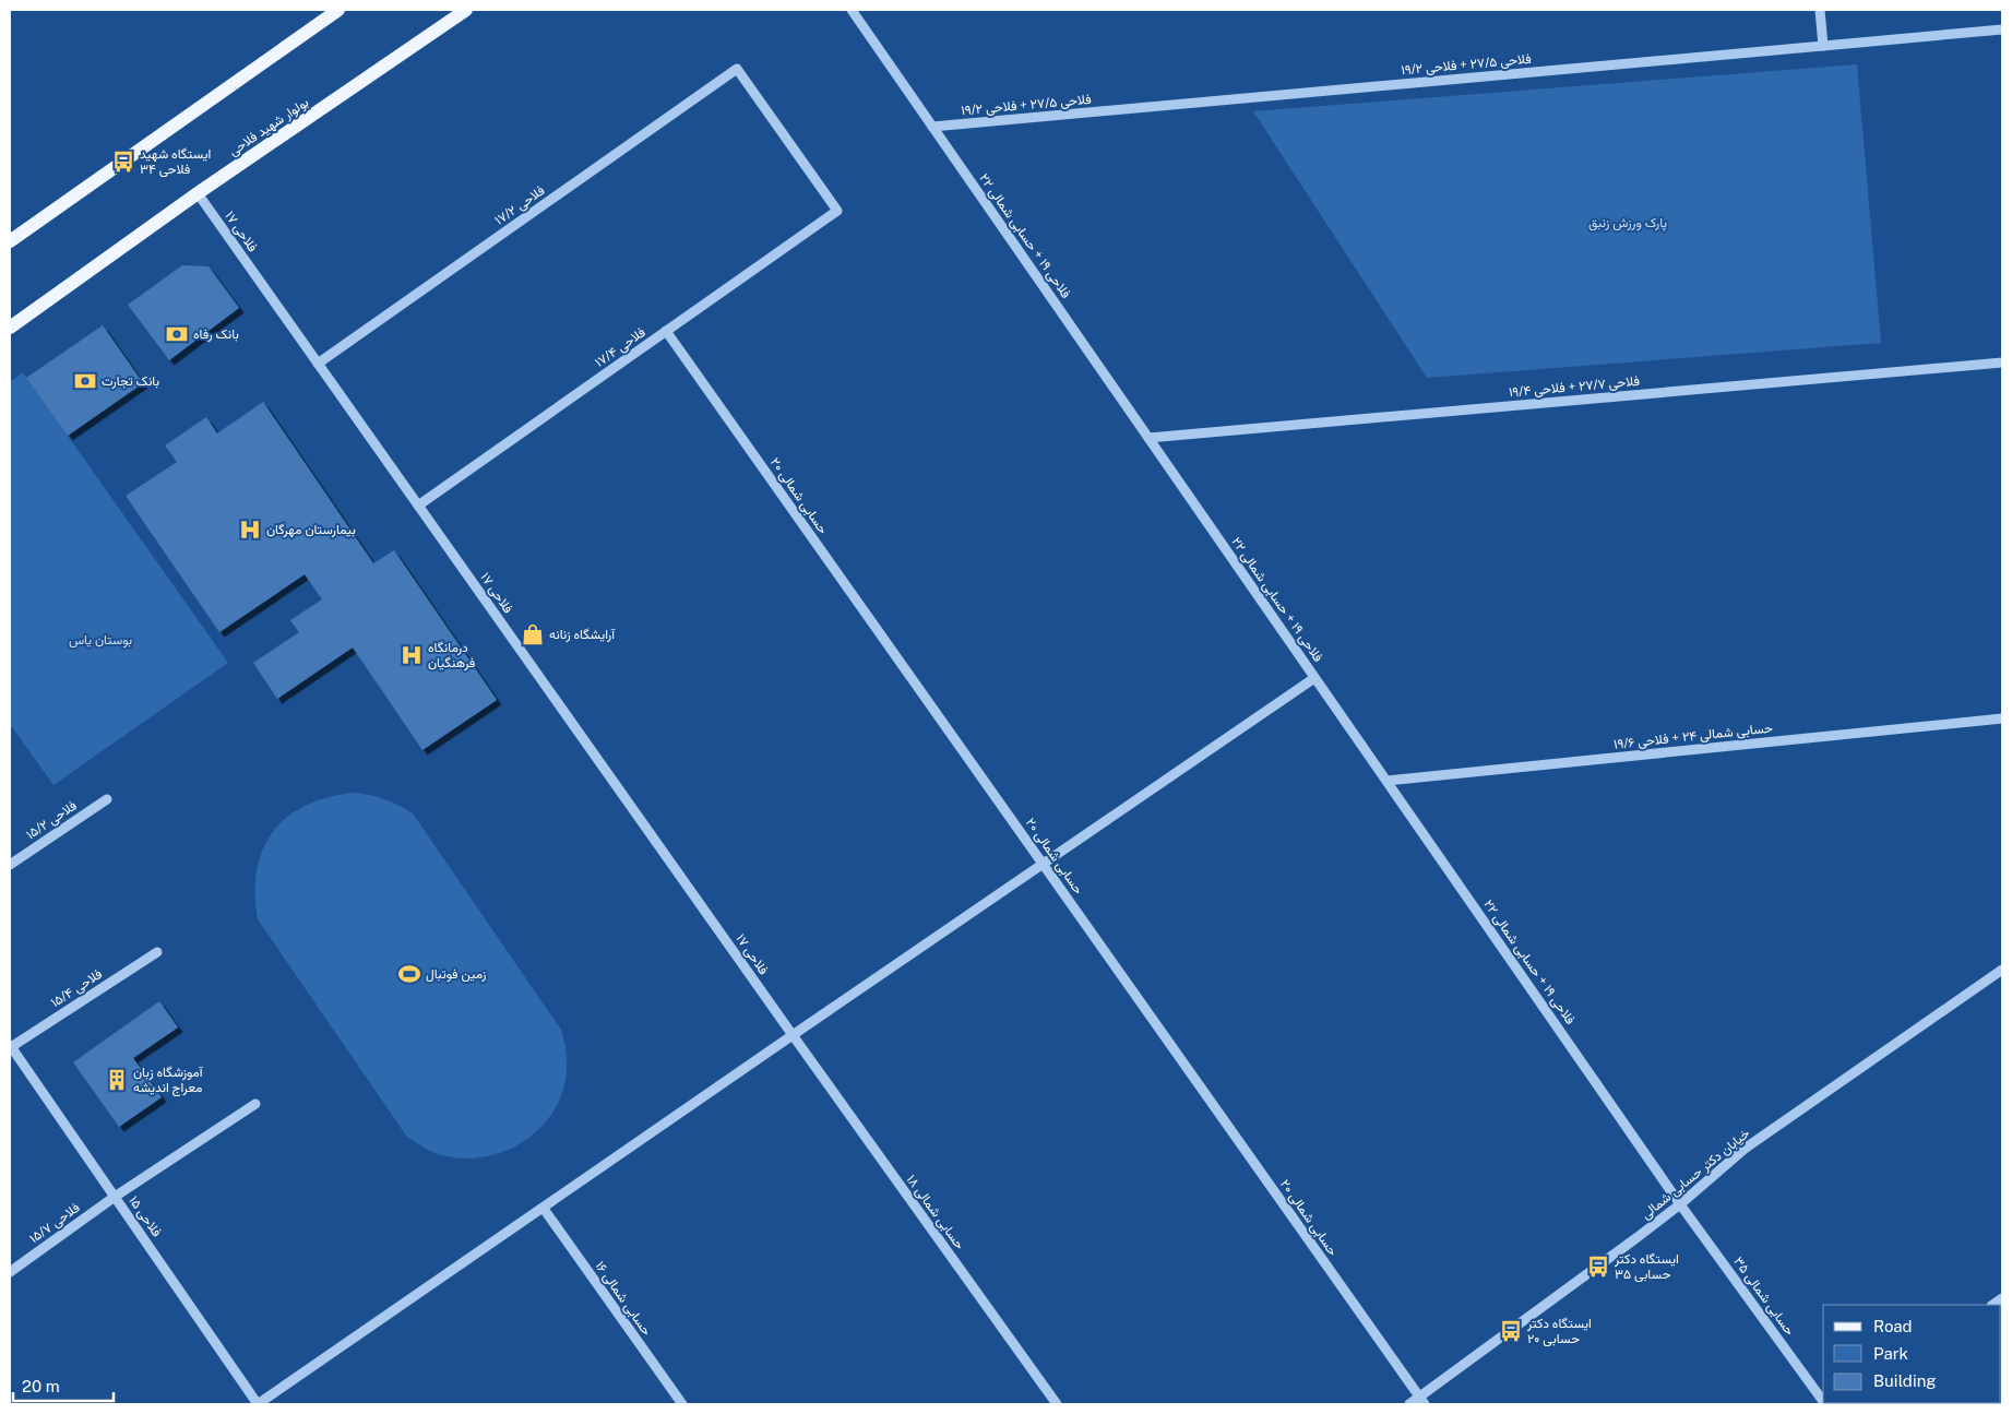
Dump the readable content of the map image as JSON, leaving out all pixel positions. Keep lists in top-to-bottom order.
{
  "streets": {
    "main road": ["بولوار شهید فلاحی"],
    "street": [
      "فلاحی ۲۷/۵ + فلاحی ۱۹/۲",
      "فلاحی ۱۷/۲",
      "فلاحی ۱۷",
      "فلاحی ۱۹ + حسابی شمالی ۲۲",
      "فلاحی ۱۷/۴",
      "فلاحی ۲۷/۷ + فلاحی ۱۹/۴",
      "حسابی شمالی ۲۰",
      "حسابی شمالی ۲۴ + فلاحی ۱۹/۶",
      "فلاحی ۱۵/۲",
      "فلاحی ۱۵/۴",
      "خیابان دکتر حسابی شمالی",
      "حسابی شمالی ۱۸",
      "فلاحی ۱۵",
      "فلاحی ۱۵/۷",
      "حسابی شمالی ۳۵",
      "حسابی شمالی ۱۶"
    ]
  },
  "crossings": [
    ["فلاحی ۲۷/۵ + فلاحی ۱۹/۲", "فلاحی ۱۹ + حسابی شمالی ۲۲"],
    ["بولوار شهید فلاحی", "فلاحی ۱۷"],
    ["فلاحی ۱۷/۲", "فلاحی ۱۷"],
    ["فلاحی ۱۷/۲", "فلاحی ۱۷/۴"],
    ["فلاحی ۱۷", "فلاحی ۱۷/۴"],
    ["فلاحی ۱۷", "حسابی شمالی ۱۸"],
    ["فلاحی ۱۹ + حسابی شمالی ۲۲", "فلاحی ۲۷/۷ + فلاحی ۱۹/۴"],
    ["فلاحی ۱۹ + حسابی شمالی ۲۲", "حسابی شمالی ۲۴ + فلاحی ۱۹/۶"],
    ["فلاحی ۱۹ + حسابی شمالی ۲۲", "خیابان دکتر حسابی شمالی"],
    ["فلاحی ۱۹ + حسابی شمالی ۲۲", "حسابی شمالی ۳۵"],
    ["فلاحی ۱۷/۴", "حسابی شمالی ۲۰"],
    ["حسابی شمالی ۲۰", "خیابان دکتر حسابی شمالی"],
    ["فلاحی ۱۵/۴", "فلاحی ۱۵"],
    ["خیابان دکتر حسابی شمالی", "حسابی شمالی ۳۵"],
    ["فلاحی ۱۵", "فلاحی ۱۵/۷"]
  ],
  "parks": ["پارک ورزش زنبق", "بوستان یاس"],
  "places": {
    "bus stop": ["ایستگاه شهید فلاحی ۳۴", "ایستگاه دکتر حسابی ۳۵", "ایستگاه دکتر حسابی ۲۰"],
    "bank": ["بانک رفاه", "بانک تجارت"],
    "hospital": ["بیمارستان مهرگان", "درمانگاه فرهنگیان"],
    "shop": ["آرایشگاه زنانه"],
    "sports": ["زمین فوتبال"],
    "building": ["آموزشگاه زبان معراج اندیشه"]
  },
  "legend": ["Road", "Park", "Building"],
  "scale_bar": "20 m"
}
